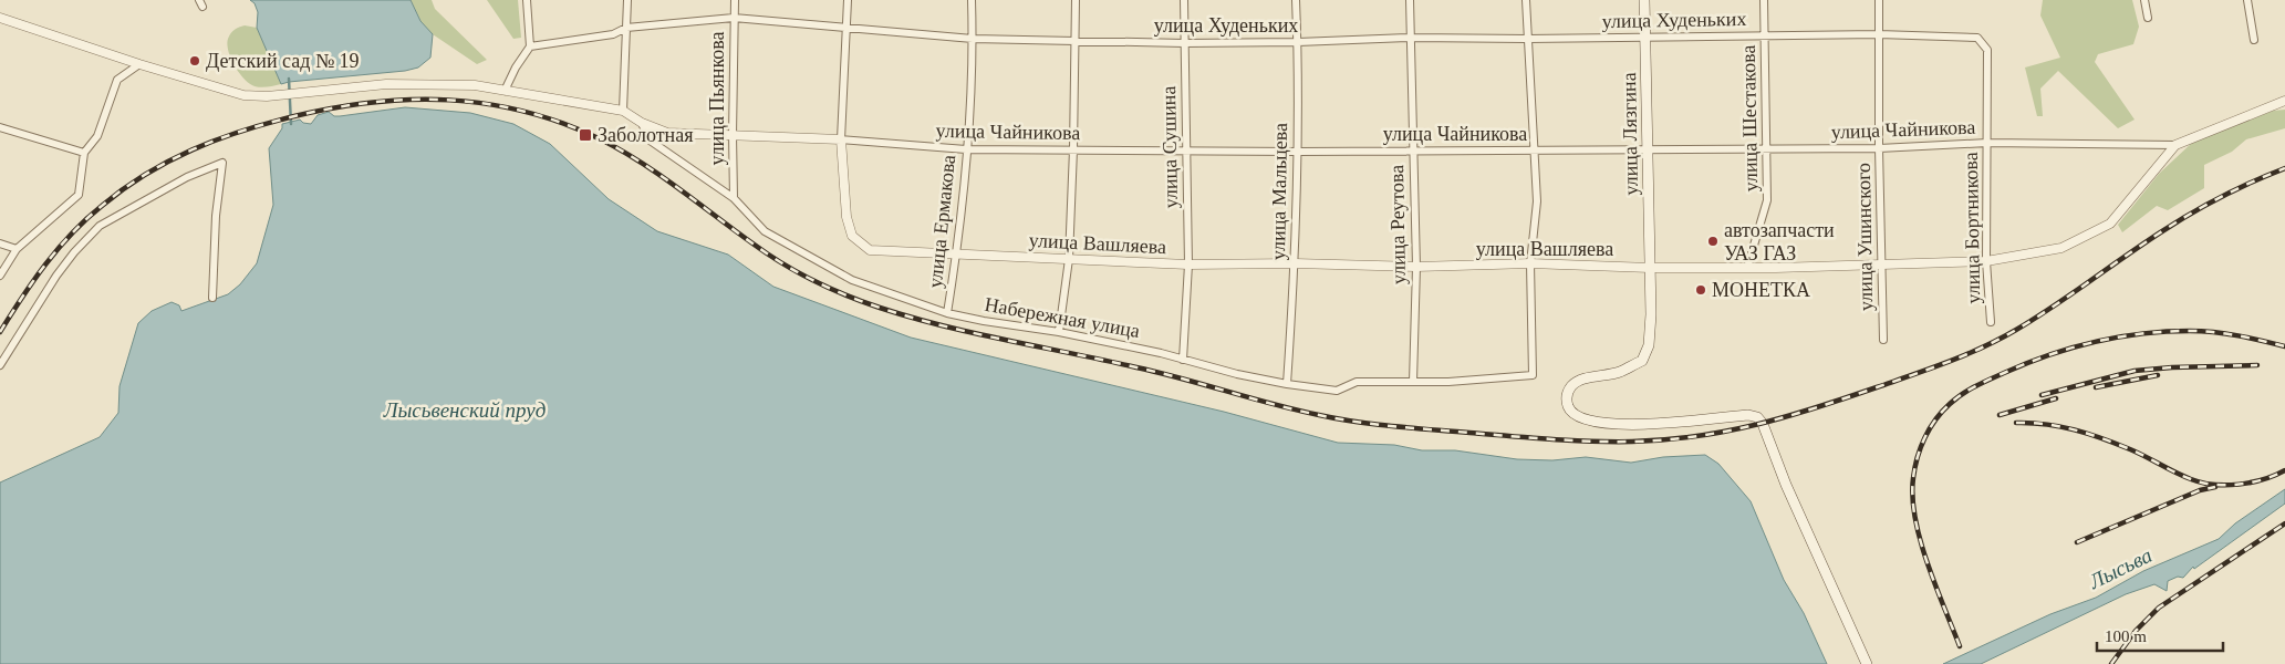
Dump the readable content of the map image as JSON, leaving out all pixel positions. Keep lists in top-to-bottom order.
{
  "streets": {
    "main road": ["улица Лязгина"],
    "street": [
      "улица Худеньких",
      "улица Пьянкова",
      "улица Шестакова",
      "улица Чайникова",
      "улица Сушина",
      "улица Мальцева",
      "улица Ермакова",
      "улица Реутова",
      "улица Бортникова",
      "улица Ушинского",
      "улица Вашляева",
      "Набережная улица"
    ]
  },
  "crossings": [
    ["улица Худеньких", "улица Пьянкова"],
    ["улица Худеньких", "улица Шестакова"],
    ["улица Худеньких", "улица Лязгина"],
    ["улица Худеньких", "улица Сушина"],
    ["улица Худеньких", "улица Мальцева"],
    ["улица Худеньких", "улица Ермакова"],
    ["улица Худеньких", "улица Реутова"],
    ["улица Худеньких", "улица Бортникова"],
    ["улица Худеньких", "улица Ушинского"],
    ["улица Пьянкова", "улица Чайникова"],
    ["улица Пьянкова", "Набережная улица"],
    ["улица Шестакова", "улица Чайникова"],
    ["улица Шестакова", "улица Вашляева"],
    ["улица Чайникова", "улица Лязгина"],
    ["улица Чайникова", "улица Сушина"],
    ["улица Чайникова", "улица Мальцева"],
    ["улица Чайникова", "улица Ермакова"],
    ["улица Чайникова", "улица Реутова"],
    ["улица Чайникова", "улица Бортникова"],
    ["улица Чайникова", "улица Ушинского"],
    ["улица Чайникова", "улица Вашляева"],
    ["улица Чайникова", "Набережная улица"],
    ["улица Лязгина", "улица Вашляева"],
    ["улица Сушина", "улица Вашляева"],
    ["улица Сушина", "Набережная улица"],
    ["улица Мальцева", "улица Вашляева"],
    ["улица Мальцева", "Набережная улица"],
    ["улица Ермакова", "улица Вашляева"],
    ["улица Ермакова", "Набережная улица"],
    ["улица Реутова", "улица Вашляева"],
    ["улица Реутова", "Набережная улица"],
    ["улица Бортникова", "улица Вашляева"],
    ["улица Ушинского", "улица Вашляева"],
    ["улица Вашляева", "Набережная улица"]
  ],
  "water": ["Лысьвенский пруд", "Лысьва"],
  "places": {
    "other": ["Детский сад № 19", "автозапчасти УАЗ ГАЗ", "МОНЕТКА"],
    "transit": ["Заболотная"]
  },
  "scale_bar": "100 m"
}
